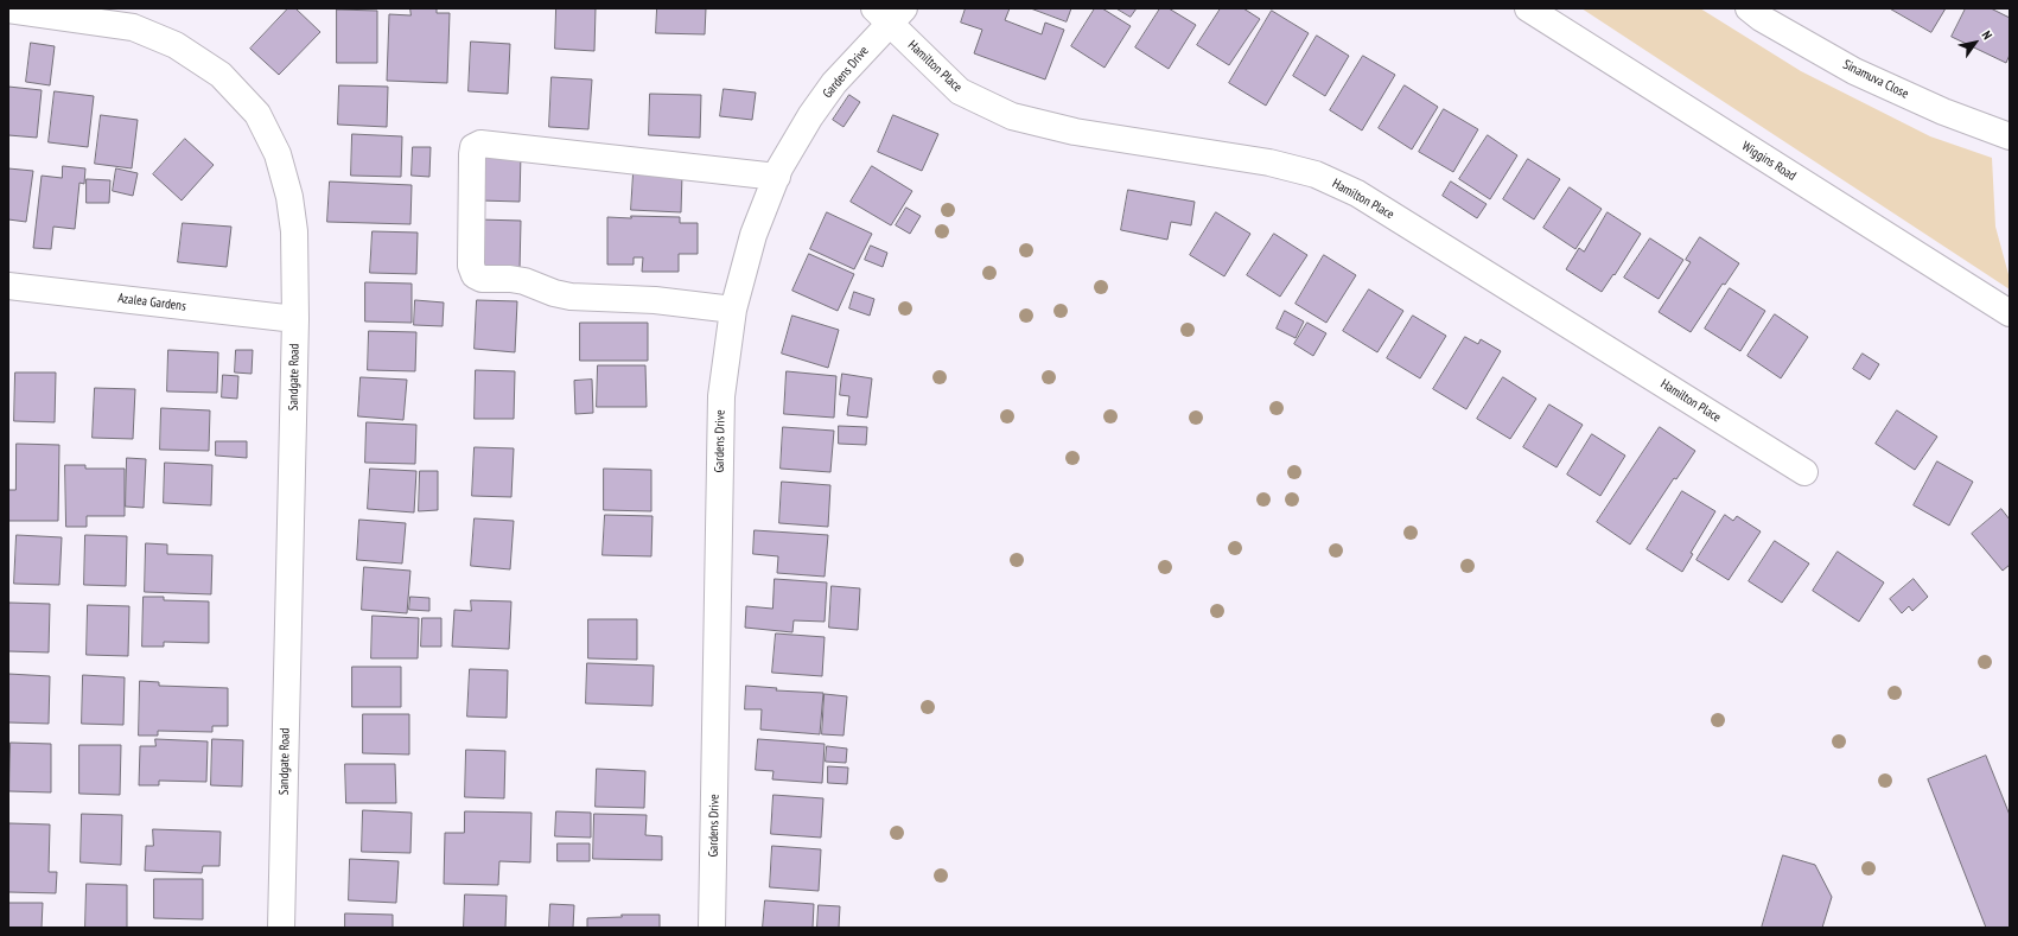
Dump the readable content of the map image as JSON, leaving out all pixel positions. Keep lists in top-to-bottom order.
{
  "streets": {
    "street": [
      "Hamilton Place",
      "Gardens Drive",
      "Sinamuva Close",
      "Wiggins Road",
      "Azalea Gardens",
      "Sandgate Road"
    ]
  },
  "crossings": [
    ["Hamilton Place", "Gardens Drive"],
    ["Azalea Gardens", "Sandgate Road"]
  ],
  "north": "top right"
}
